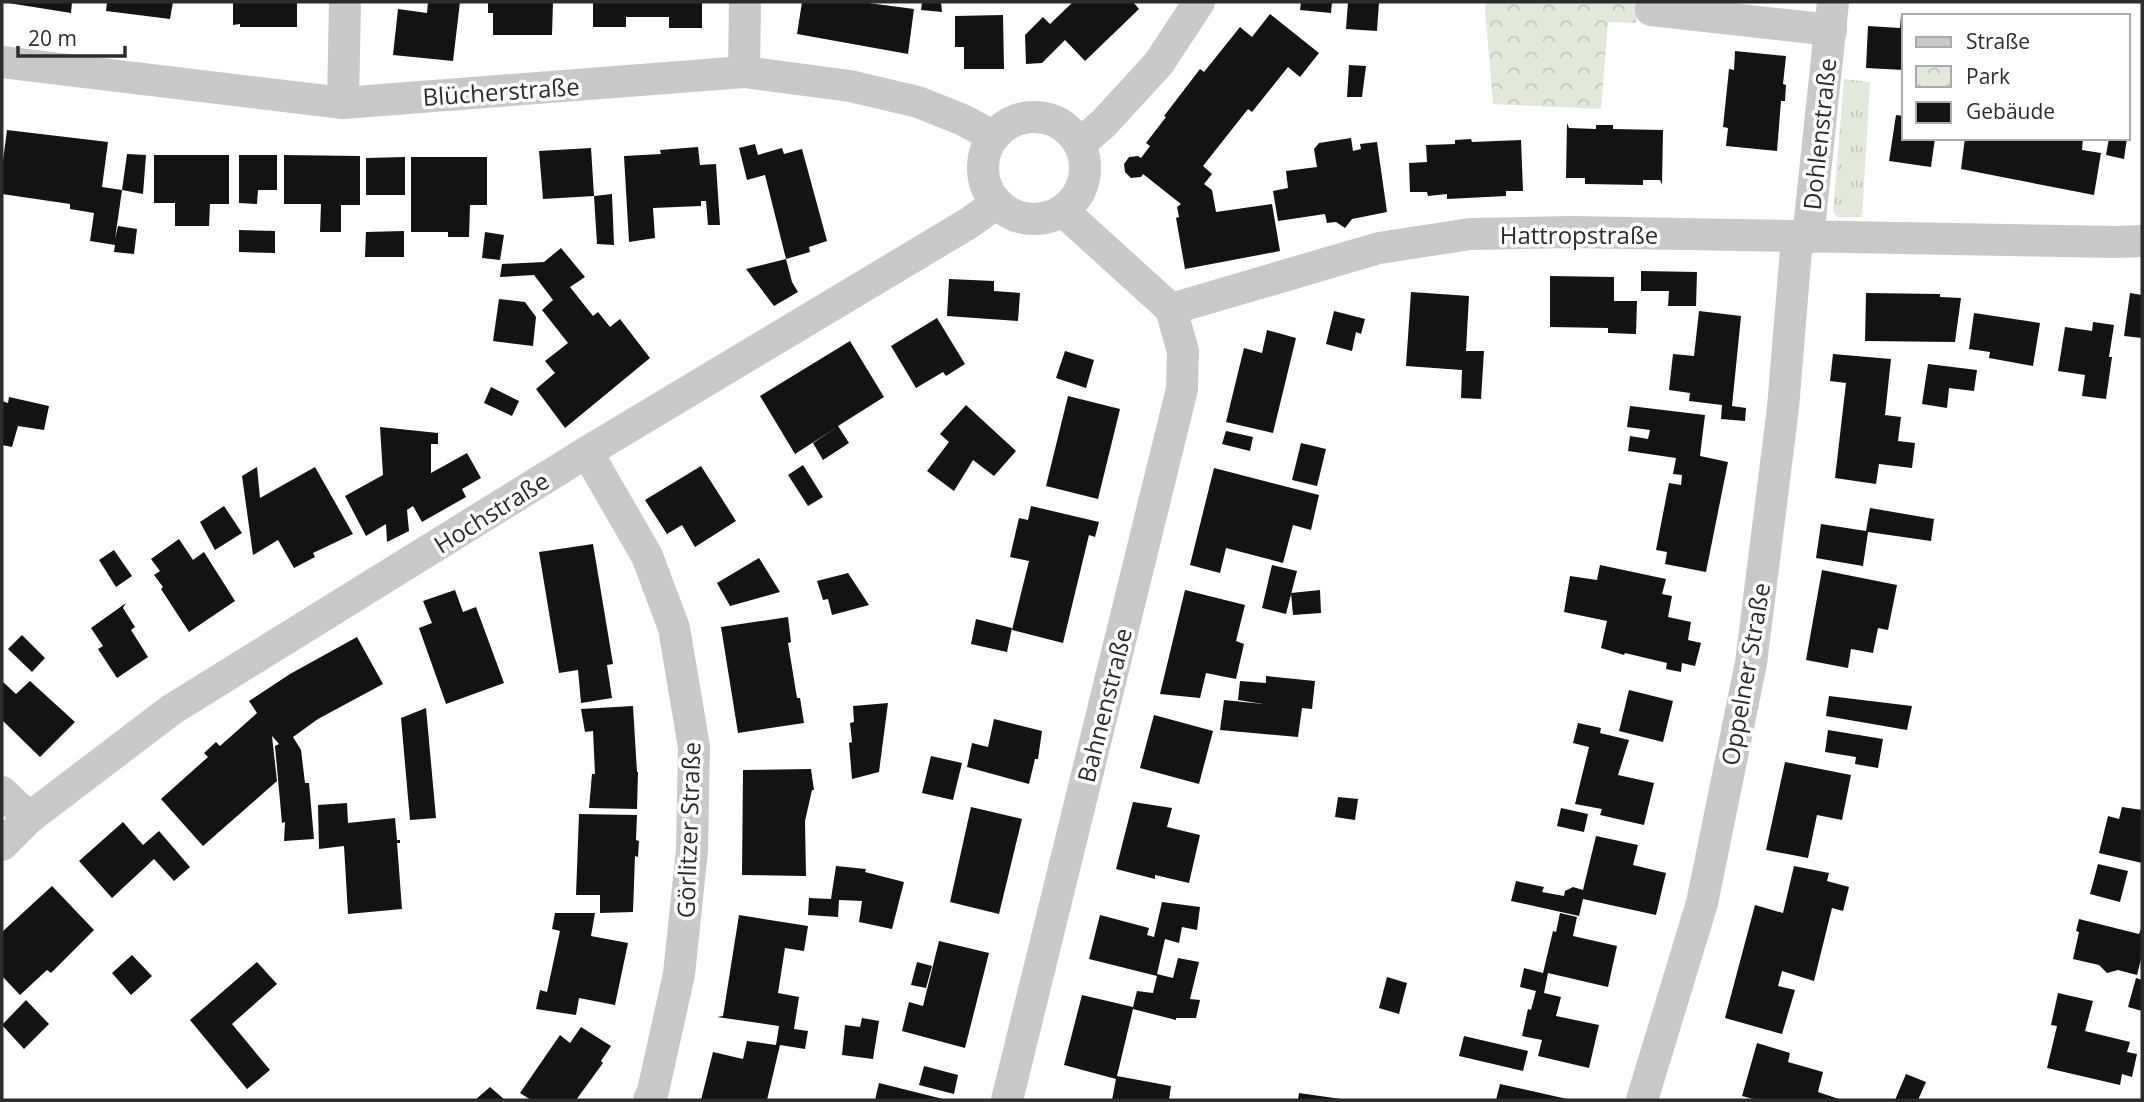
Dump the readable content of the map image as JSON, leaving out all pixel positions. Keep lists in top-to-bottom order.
{
  "streets": {
    "street": [
      "Blücherstraße",
      "Dohlenstraße",
      "Hattropstraße",
      "Hochstraße",
      "Oppelner Straße",
      "Bahnenstraße",
      "Görlitzer Straße"
    ]
  },
  "crossings": [
    ["Blücherstraße", "Hochstraße"],
    ["Dohlenstraße", "Hattropstraße"],
    ["Dohlenstraße", "Oppelner Straße"],
    ["Hattropstraße", "Oppelner Straße"],
    ["Hattropstraße", "Bahnenstraße"],
    ["Hochstraße", "Görlitzer Straße"]
  ],
  "legend": ["Straße", "Park", "Gebäude"],
  "scale_bar": "20 m"
}
